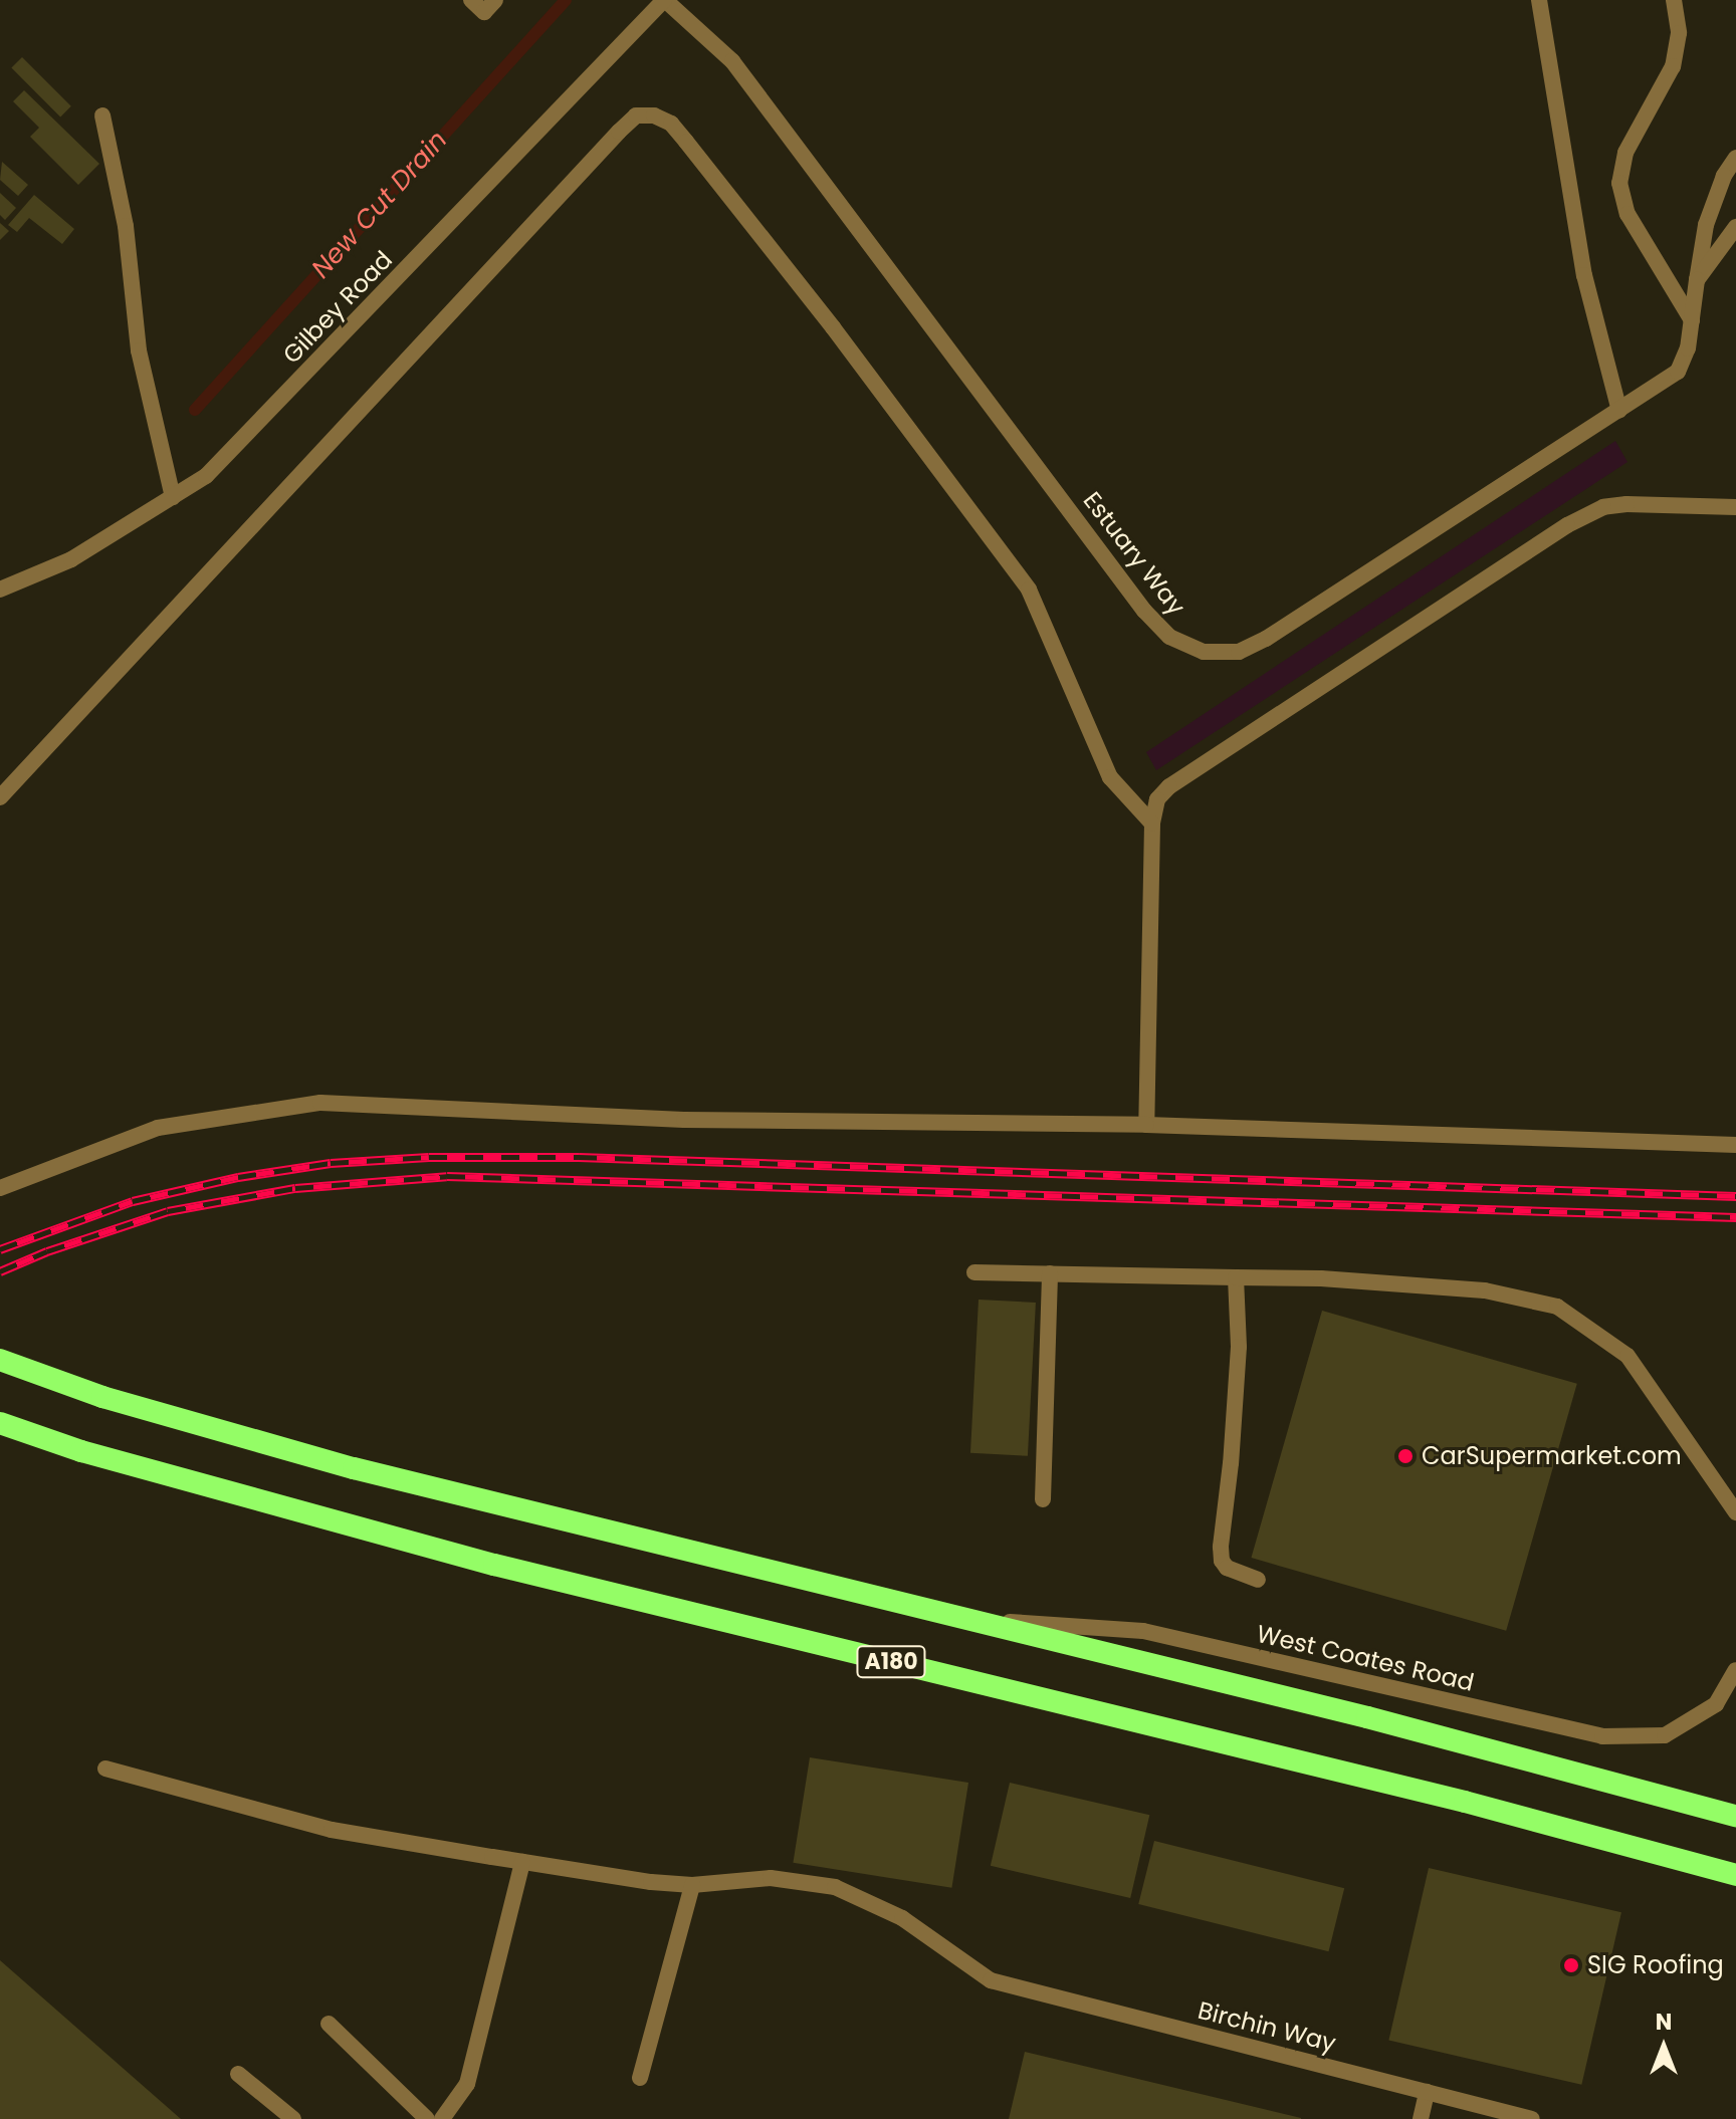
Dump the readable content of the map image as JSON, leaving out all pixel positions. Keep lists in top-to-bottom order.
{
  "streets": {
    "highway": ["A180"],
    "street": [
      "Gilbey Road",
      "Estuary Way",
      "West Coates Road",
      "Birchin Way"
    ]
  },
  "crossings": [
    ["Gilbey Road", "Estuary Way"],
    ["West Coates Road", "A180"]
  ],
  "water": ["New Cut Drain"],
  "places": ["CarSupermarket.com", "SIG Roofing"],
  "north": "top"
}
